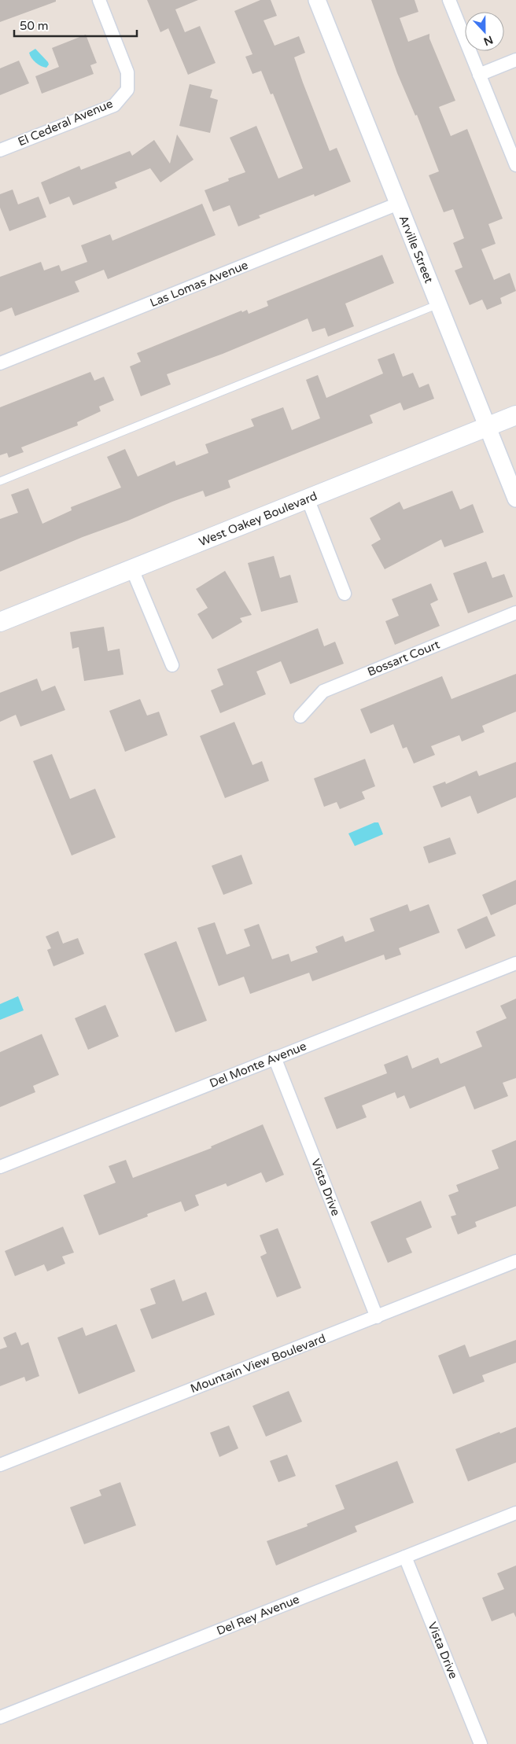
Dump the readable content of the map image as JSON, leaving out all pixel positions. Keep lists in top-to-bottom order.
{
  "streets": {
    "main road": ["West Oakey Boulevard"],
    "street": [
      "El Cederal Avenue",
      "Arville Street",
      "Las Lomas Avenue",
      "Bossart Court",
      "Del Monte Avenue",
      "Vista Drive",
      "Mountain View Boulevard",
      "Del Rey Avenue"
    ]
  },
  "crossings": [
    ["Arville Street", "Las Lomas Avenue"],
    ["Arville Street", "West Oakey Boulevard"],
    ["Del Monte Avenue", "Vista Drive"],
    ["Vista Drive", "Mountain View Boulevard"],
    ["Vista Drive", "Del Rey Avenue"]
  ],
  "scale_bar": "50 m",
  "north": "bottom"
}
